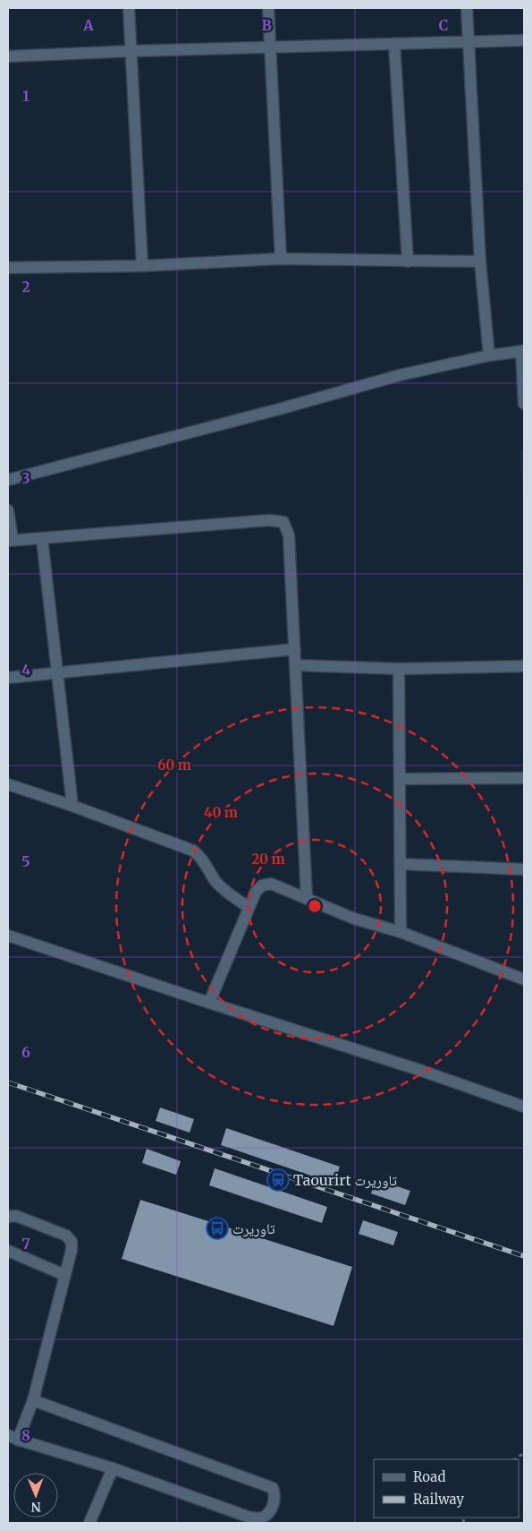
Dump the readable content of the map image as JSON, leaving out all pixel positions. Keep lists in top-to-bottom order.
{
  "places": {
    "station": ["Taourirt تاوريرت"],
    "bus stop": ["تاوريرت"]
  },
  "legend": ["Road", "Railway"],
  "north": "bottom",
  "grid": {
    "columns": ["A", "B", "C"],
    "rows": [
      "1",
      "2",
      "3",
      "4",
      "5",
      "6",
      "7",
      "8"
    ]
  },
  "rings": ["60 m", "40 m", "20 m"]
}
